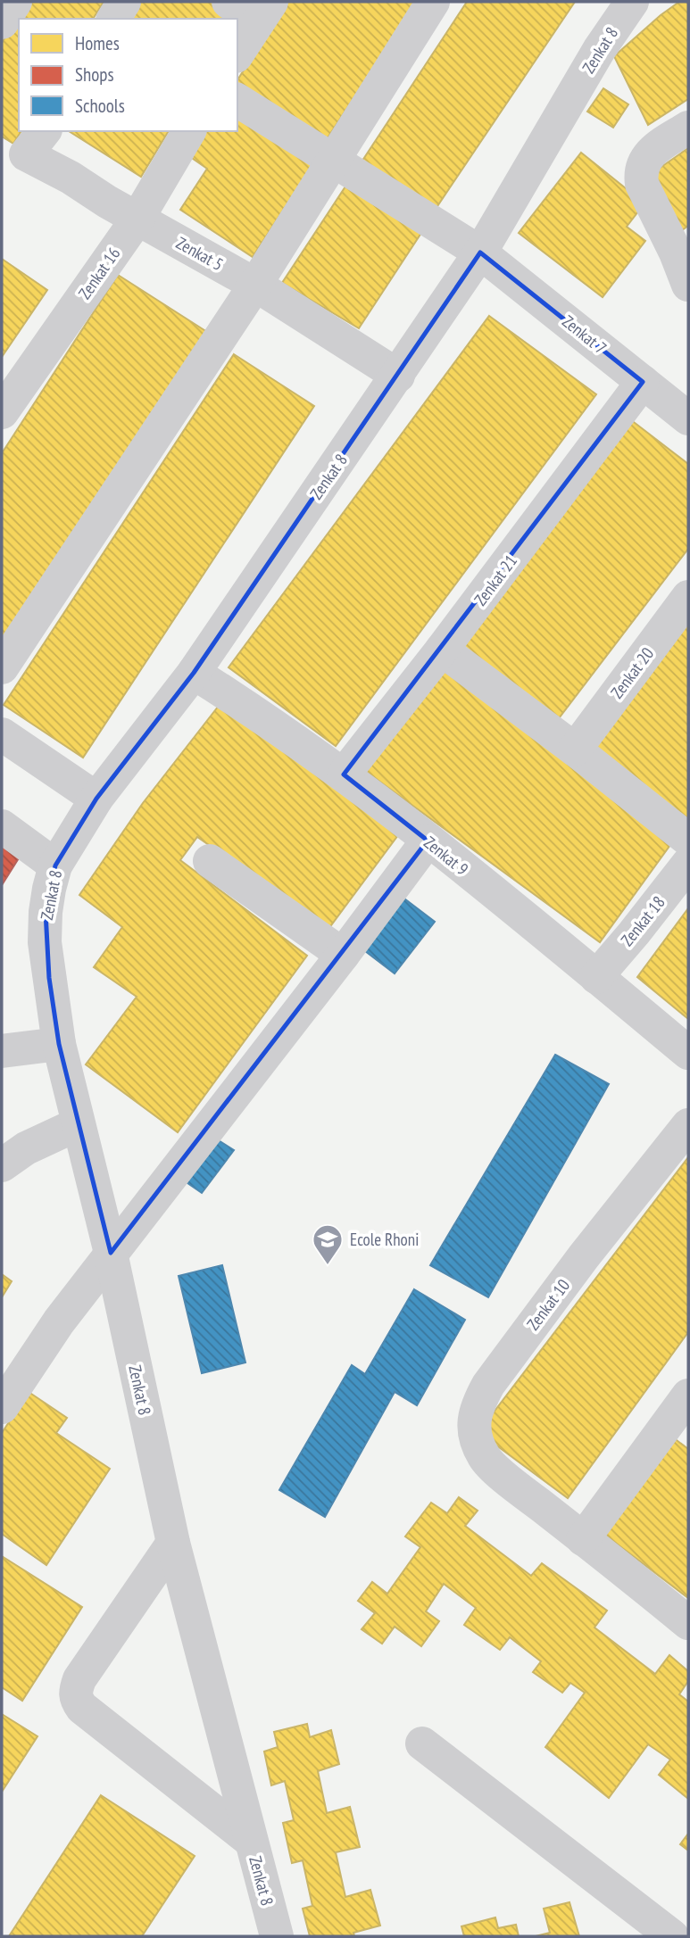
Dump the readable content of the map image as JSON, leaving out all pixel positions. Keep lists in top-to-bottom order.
{
  "streets": {
    "street": [
      "Zenkat 8",
      "Zenkat 5",
      "Zenkat 16",
      "Zenkat 7",
      "Zenkat 21",
      "Zenkat 20",
      "Zenkat 9",
      "Zenkat 18",
      "Zenkat 10"
    ]
  },
  "crossings": [
    ["Zenkat 8", "Zenkat 5"],
    ["Zenkat 8", "Zenkat 7"],
    ["Zenkat 8", "Zenkat 9"],
    ["Zenkat 5", "Zenkat 16"],
    ["Zenkat 7", "Zenkat 21"],
    ["Zenkat 21", "Zenkat 9"],
    ["Zenkat 9", "Zenkat 18"]
  ],
  "places": {
    "school or university": ["Ecole Rhoni"]
  },
  "legend": ["Homes", "Shops", "Schools"]
}
